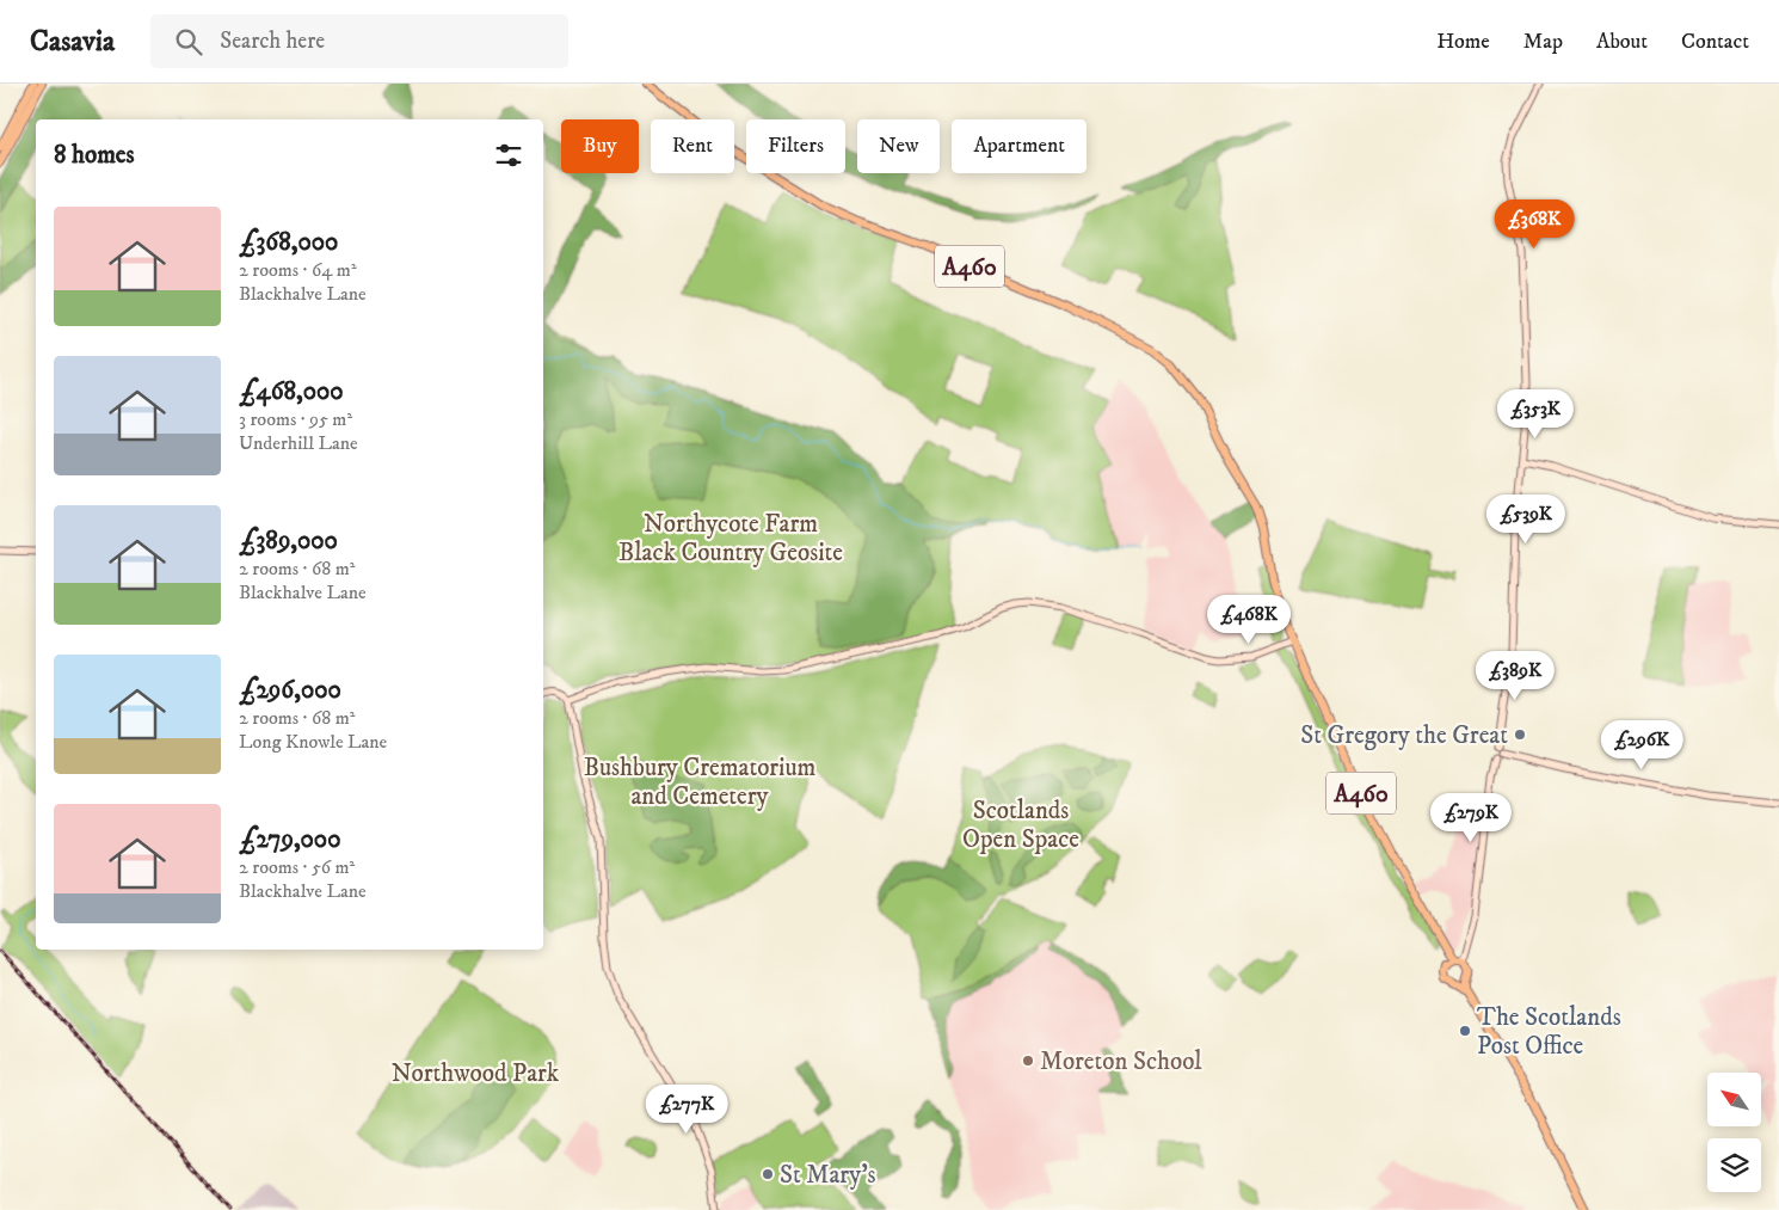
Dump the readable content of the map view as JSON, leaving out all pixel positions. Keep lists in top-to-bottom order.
{
  "streets": {
    "highway": ["A460"]
  },
  "parks": [
    "Northycote Farm Black Country Geosite",
    "Bushbury Crematorium and Cemetery",
    "Scotlands Open Space",
    "Northwood Park"
  ],
  "places": [
    "St Gregory the Great",
    "The Scotlands Post Office",
    "Moreton School",
    "St Mary's"
  ],
  "north": "top left",
  "page": {
    "header": "Casavia",
    "search": "Search here",
    "nav": [
      "Home",
      "Map",
      "About",
      "Contact"
    ],
    "chip": [
      "Buy",
      "Rent",
      "Filters",
      "New",
      "Apartment"
    ],
    "heading": "8 homes",
    "list": [
      {
        "name": "£368,000",
        "note": "2 rooms · 64 m² · Blackhalve Lane"
      },
      {
        "name": "£468,000",
        "note": "3 rooms · 95 m² · Underhill Lane"
      },
      {
        "name": "£389,000",
        "note": "2 rooms · 68 m² · Blackhalve Lane"
      },
      {
        "name": "£296,000",
        "note": "2 rooms · 68 m² · Long Knowle Lane"
      },
      {
        "name": "£279,000",
        "note": "2 rooms · 56 m² · Blackhalve Lane"
      }
    ],
    "price": [
      "£368K",
      "£353K",
      "£539K",
      "£468K",
      "£389K",
      "£296K",
      "£279K",
      "£277K"
    ]
  }
}
